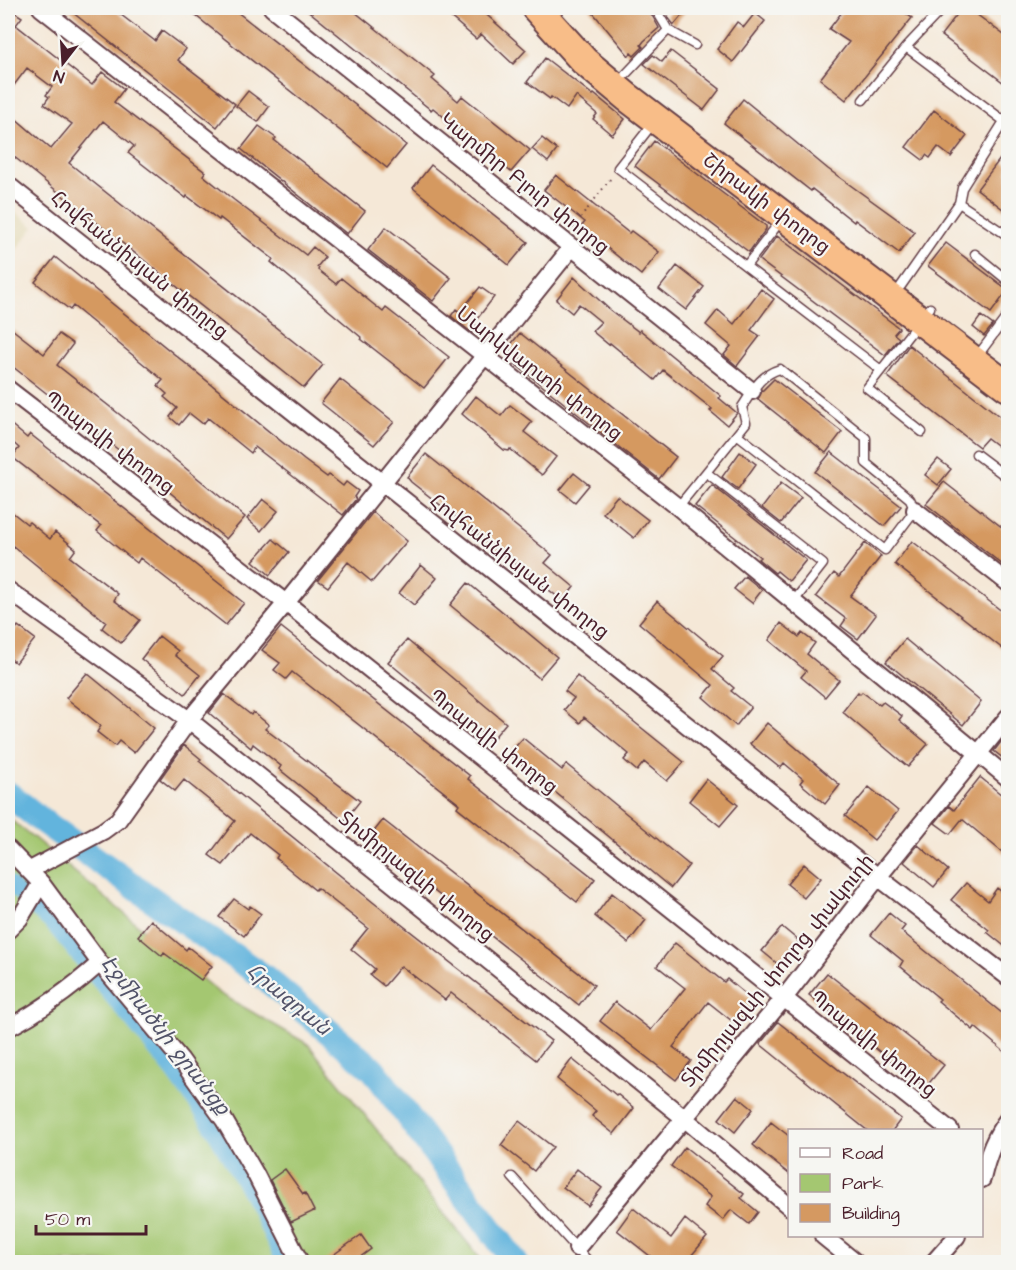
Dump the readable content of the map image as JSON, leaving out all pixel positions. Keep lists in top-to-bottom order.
{
  "streets": {
    "highway": ["Շիրակի փողոց"],
    "street": [
      "Կարմիր Բլուր փողոց",
      "Հովհաննիսյան փողոց",
      "Մարկվարտի փողոց",
      "Պոպովի փողոց",
      "Տիմիրյազևի փողոց",
      "Տիմիրյազևի փողոց փակուղի"
    ]
  },
  "crossings": [
    ["Հովհաննիսյան փողոց", "Տիմիրյազևի փողոց փակուղի"],
    ["Մարկվարտի փողոց", "Տիմիրյազևի փողոց փակուղի"],
    ["Պոպովի փողոց", "Տիմիրյազևի փողոց փակուղի"],
    ["Տիմիրյազևի փողոց", "Տիմիրյազևի փողոց փակուղի"]
  ],
  "water": ["Հրազդան", "Էջմիածնի ջրանցք"],
  "legend": ["Road", "Park", "Building"],
  "scale_bar": "50 m",
  "north": "bottom"
}
